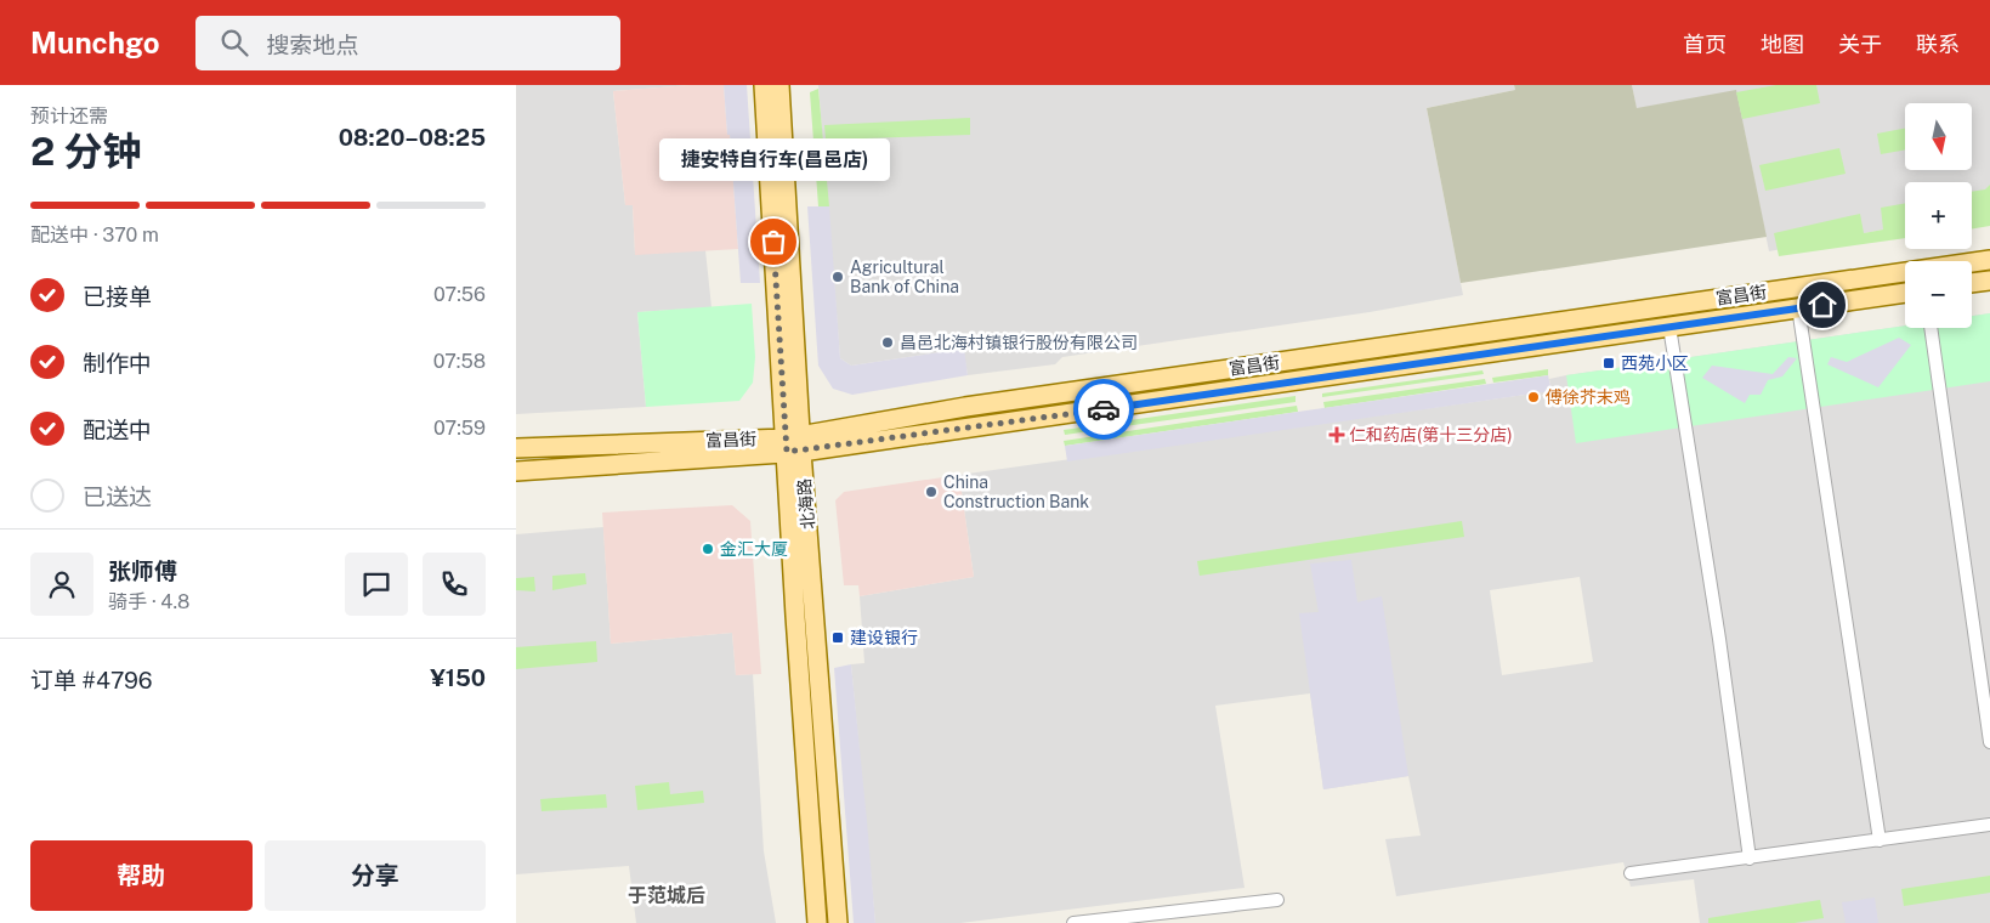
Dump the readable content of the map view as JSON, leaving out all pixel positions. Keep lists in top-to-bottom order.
{
  "streets": {
    "main road": ["富昌街", "北海路"]
  },
  "crossings": [
    ["富昌街", "北海路"]
  ],
  "districts": ["于范城后"],
  "places": {
    "other": [
      "捷安特自行车(昌邑店)",
      "Agricultural Bank of China",
      "昌邑北海村镇银行股份有限公司",
      "傅徐芥末鸡",
      "China Construction Bank",
      "金汇大厦"
    ],
    "transit": ["西苑小区", "建设银行"],
    "health": ["仁和药店(第十三分店)"]
  },
  "north": "bottom",
  "page": {
    "header": "Munchgo",
    "search": "搜索地点",
    "nav": [
      "首页",
      "地图",
      "关于",
      "联系"
    ],
    "heading": ["2 分钟", "预计还需", "08:20–08:25"],
    "panel": [
      "张师傅",
      "骑手 · 4.8",
      "订单 #4796",
      "¥150"
    ],
    "map_buttons": ["+", "−"],
    "bubble": "捷安特自行车(昌邑店)",
    "bar": "配送中 · 370 m",
    "list": [
      ["已接单", "07:56"],
      ["制作中", "07:58"],
      ["配送中", "07:59"],
      "已送达"
    ],
    "buttons": ["帮助", "分享"]
  }
}
